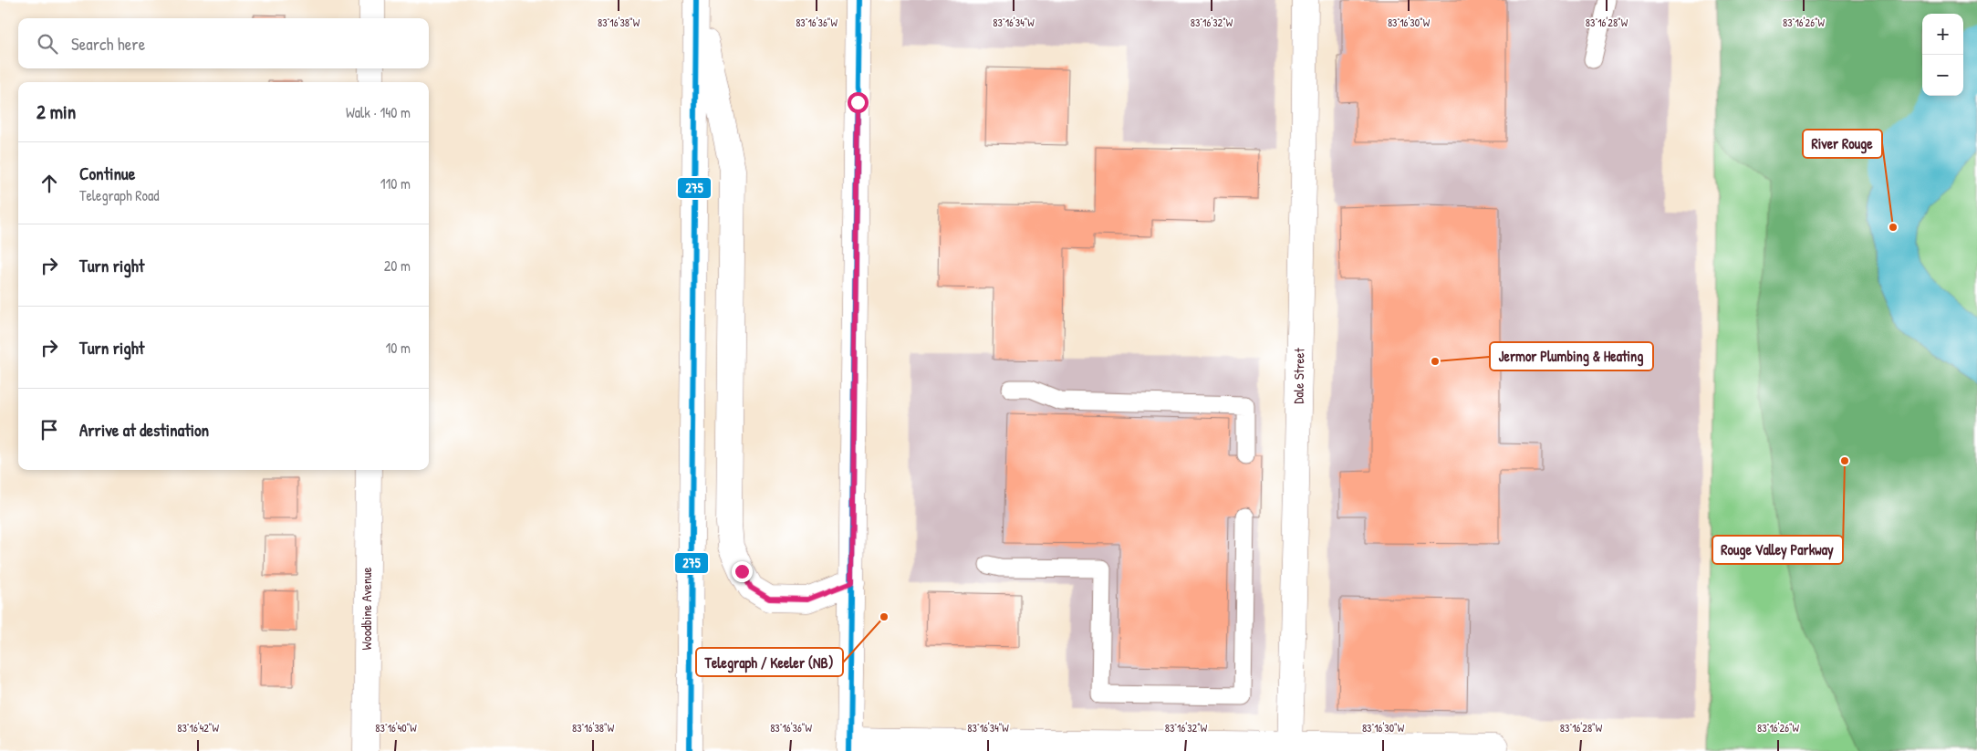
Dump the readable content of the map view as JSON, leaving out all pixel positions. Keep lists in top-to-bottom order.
{
  "streets": {
    "main road": ["Dale Street", "Woodbine Avenue"]
  },
  "places": [
    "River Rouge",
    "Jermor Plumbing & Heating",
    "Rouge Valley Parkway",
    "Telegraph / Keeler (NB)"
  ],
  "lines": ["transit line 275"],
  "page": {
    "map_buttons": ["+", "−"],
    "search": "Search here",
    "heading": ["2 min", "Walk · 140 m"],
    "list": [
      ["Continue", "Telegraph Road", "110 m"],
      ["Turn right", "20 m"],
      ["Turn right", "10 m"],
      "Arrive at destination"
    ]
  },
  "coordinates": [
    "83°16'38\"W",
    "83°16'36\"W",
    "83°16'34\"W",
    "83°16'32\"W",
    "83°16'30\"W",
    "83°16'28\"W",
    "83°16'26\"W",
    "83°16'42\"W",
    "83°16'40\"W"
  ]
}
